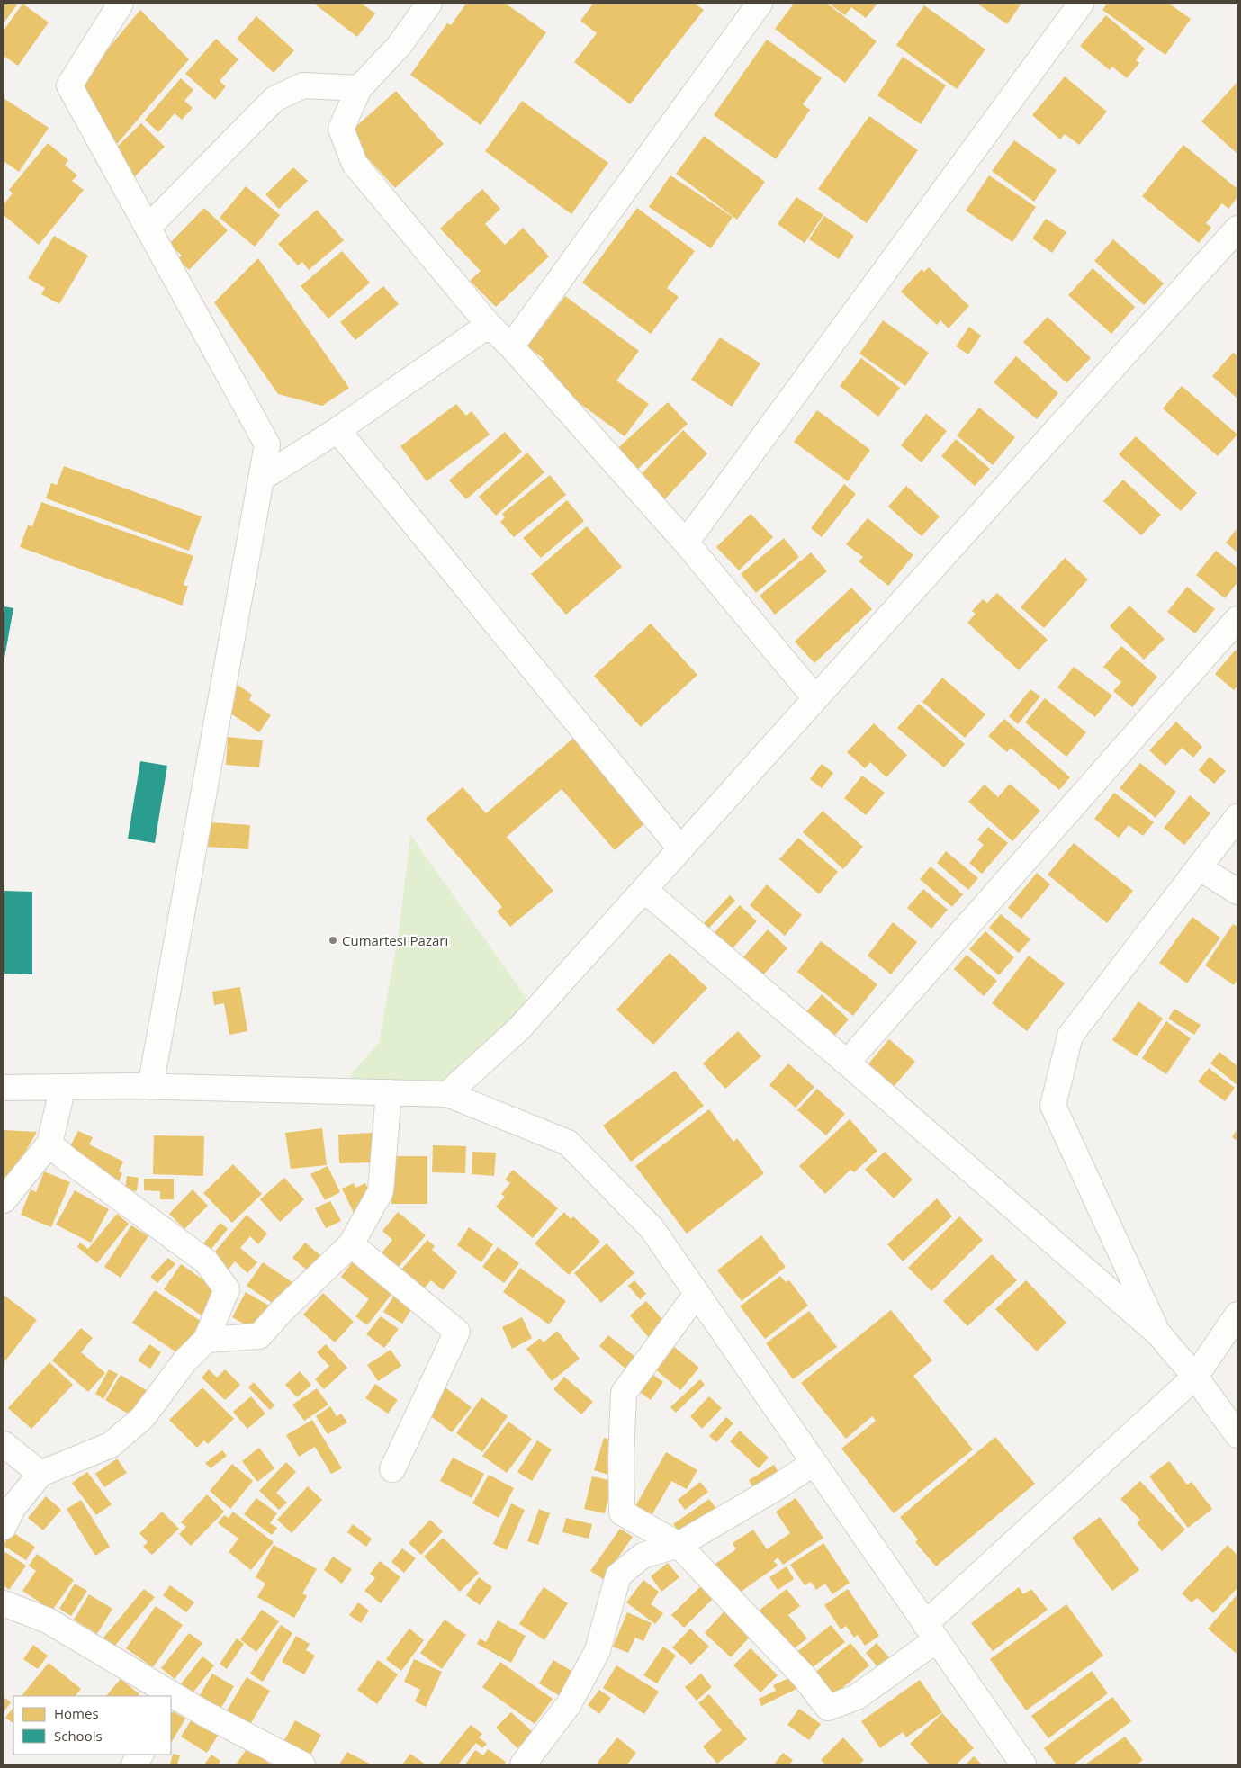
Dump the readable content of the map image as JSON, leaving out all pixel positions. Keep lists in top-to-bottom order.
{
  "places": ["Cumartesi Pazarı"],
  "legend": ["Homes", "Schools"]
}
